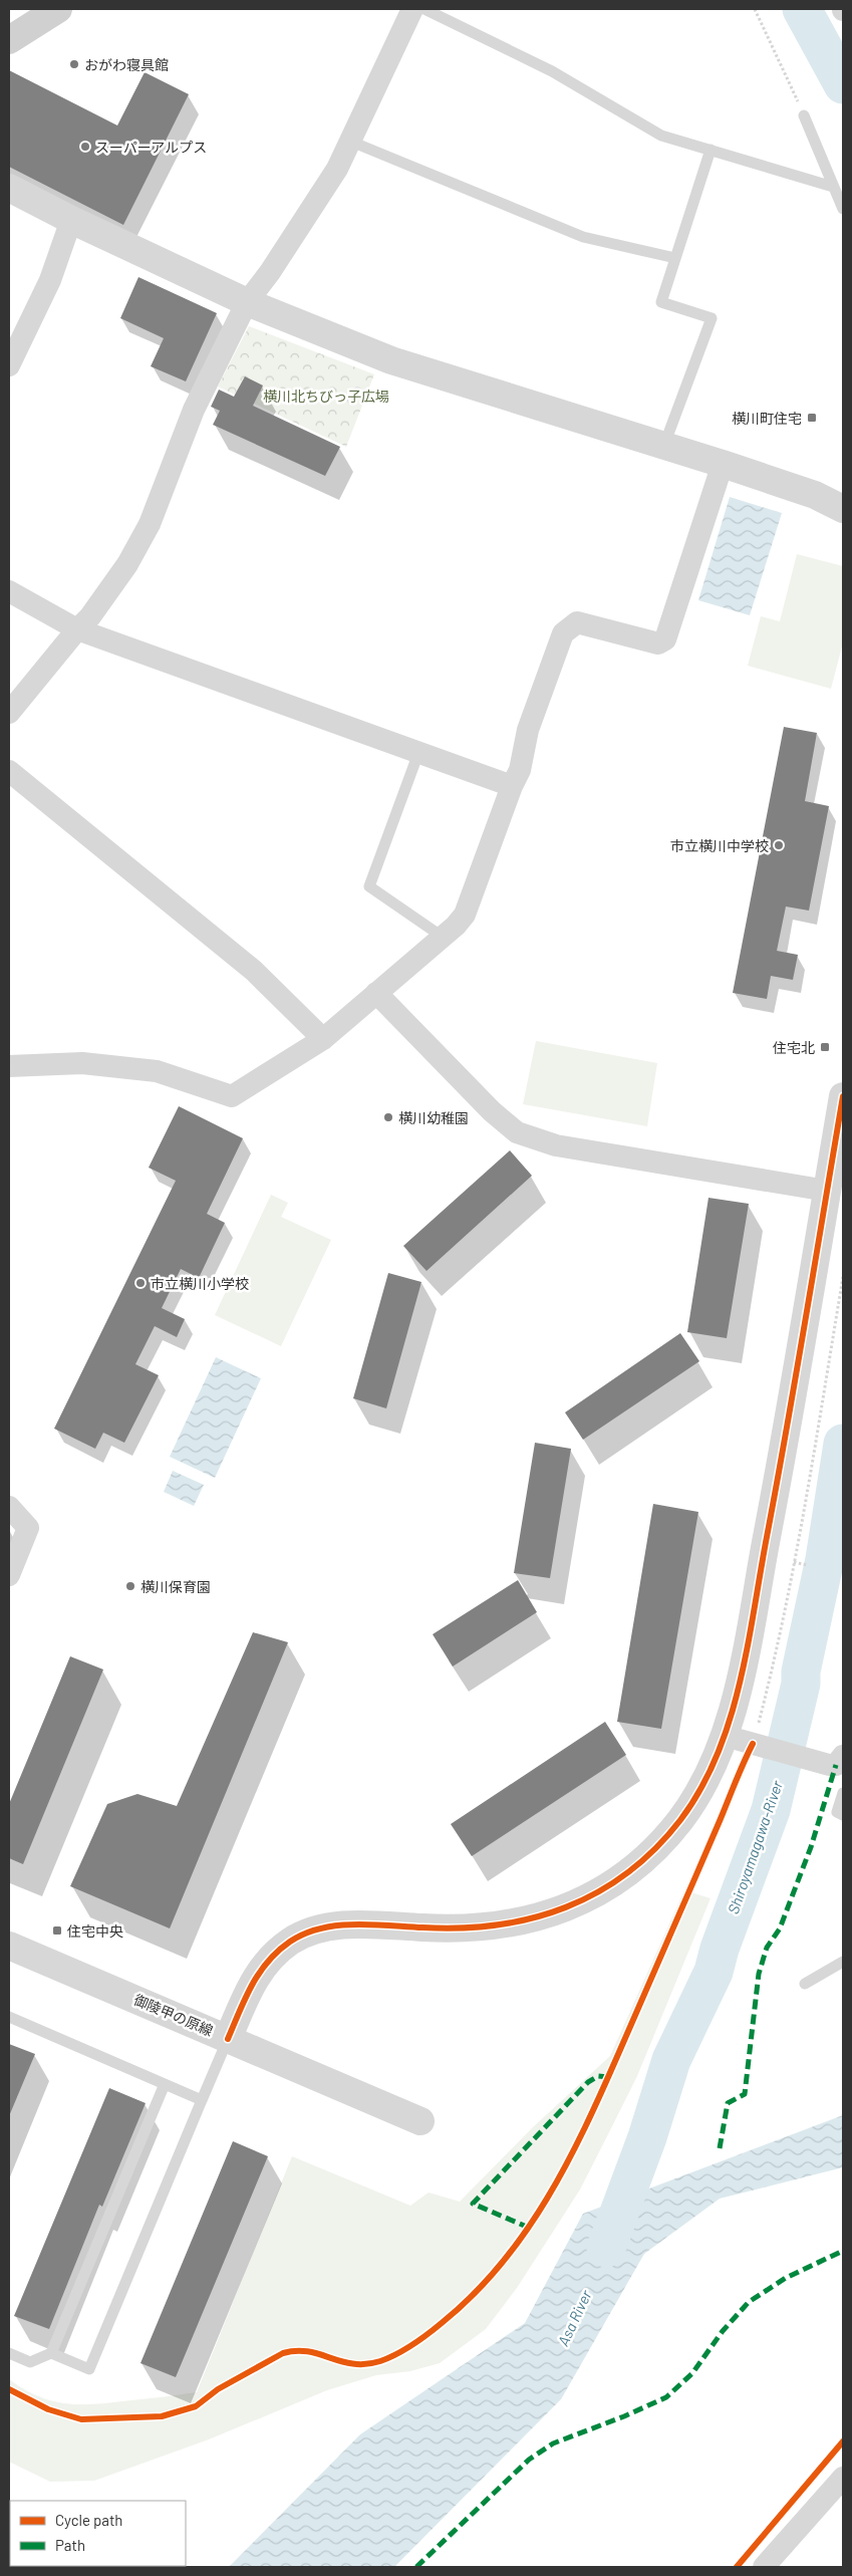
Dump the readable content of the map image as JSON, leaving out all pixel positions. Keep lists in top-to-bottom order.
{
  "streets": {
    "street": ["御陵甲の原線"]
  },
  "water": ["Shiroyamagawa-River", "Asa River"],
  "parks": ["横川北ちびっ子広場"],
  "places": {
    "other": [
      "おがわ寝具館",
      "スーパーアルプス",
      "市立横川中学校",
      "横川幼稚園",
      "市立横川小学校",
      "横川保育園"
    ],
    "transit": ["横川町住宅", "住宅北", "住宅中央"]
  },
  "legend": ["Cycle path", "Path"]
}
